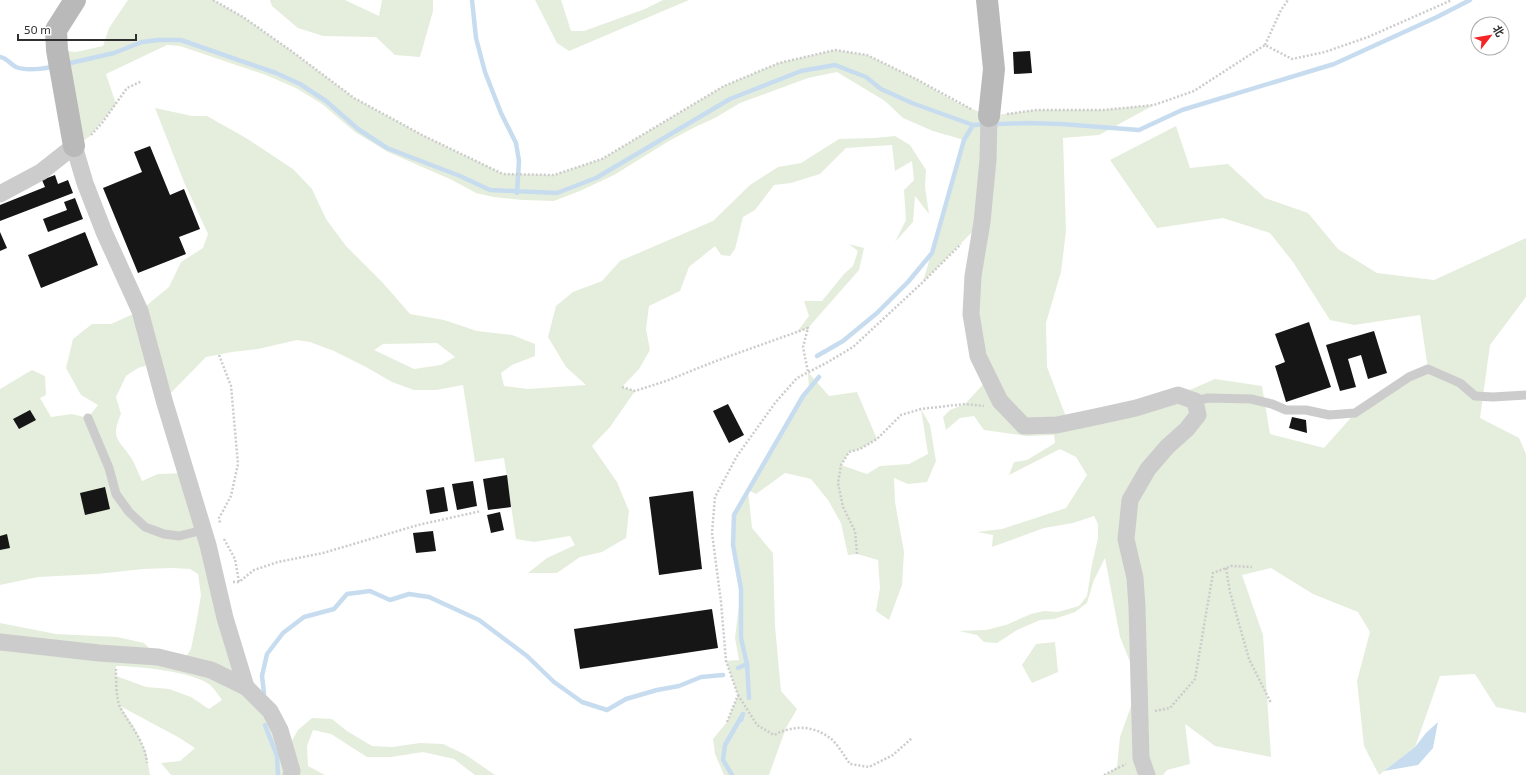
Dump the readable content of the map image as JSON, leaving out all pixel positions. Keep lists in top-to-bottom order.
{
  "scale_bar": "50 m",
  "north": "top right"
}
